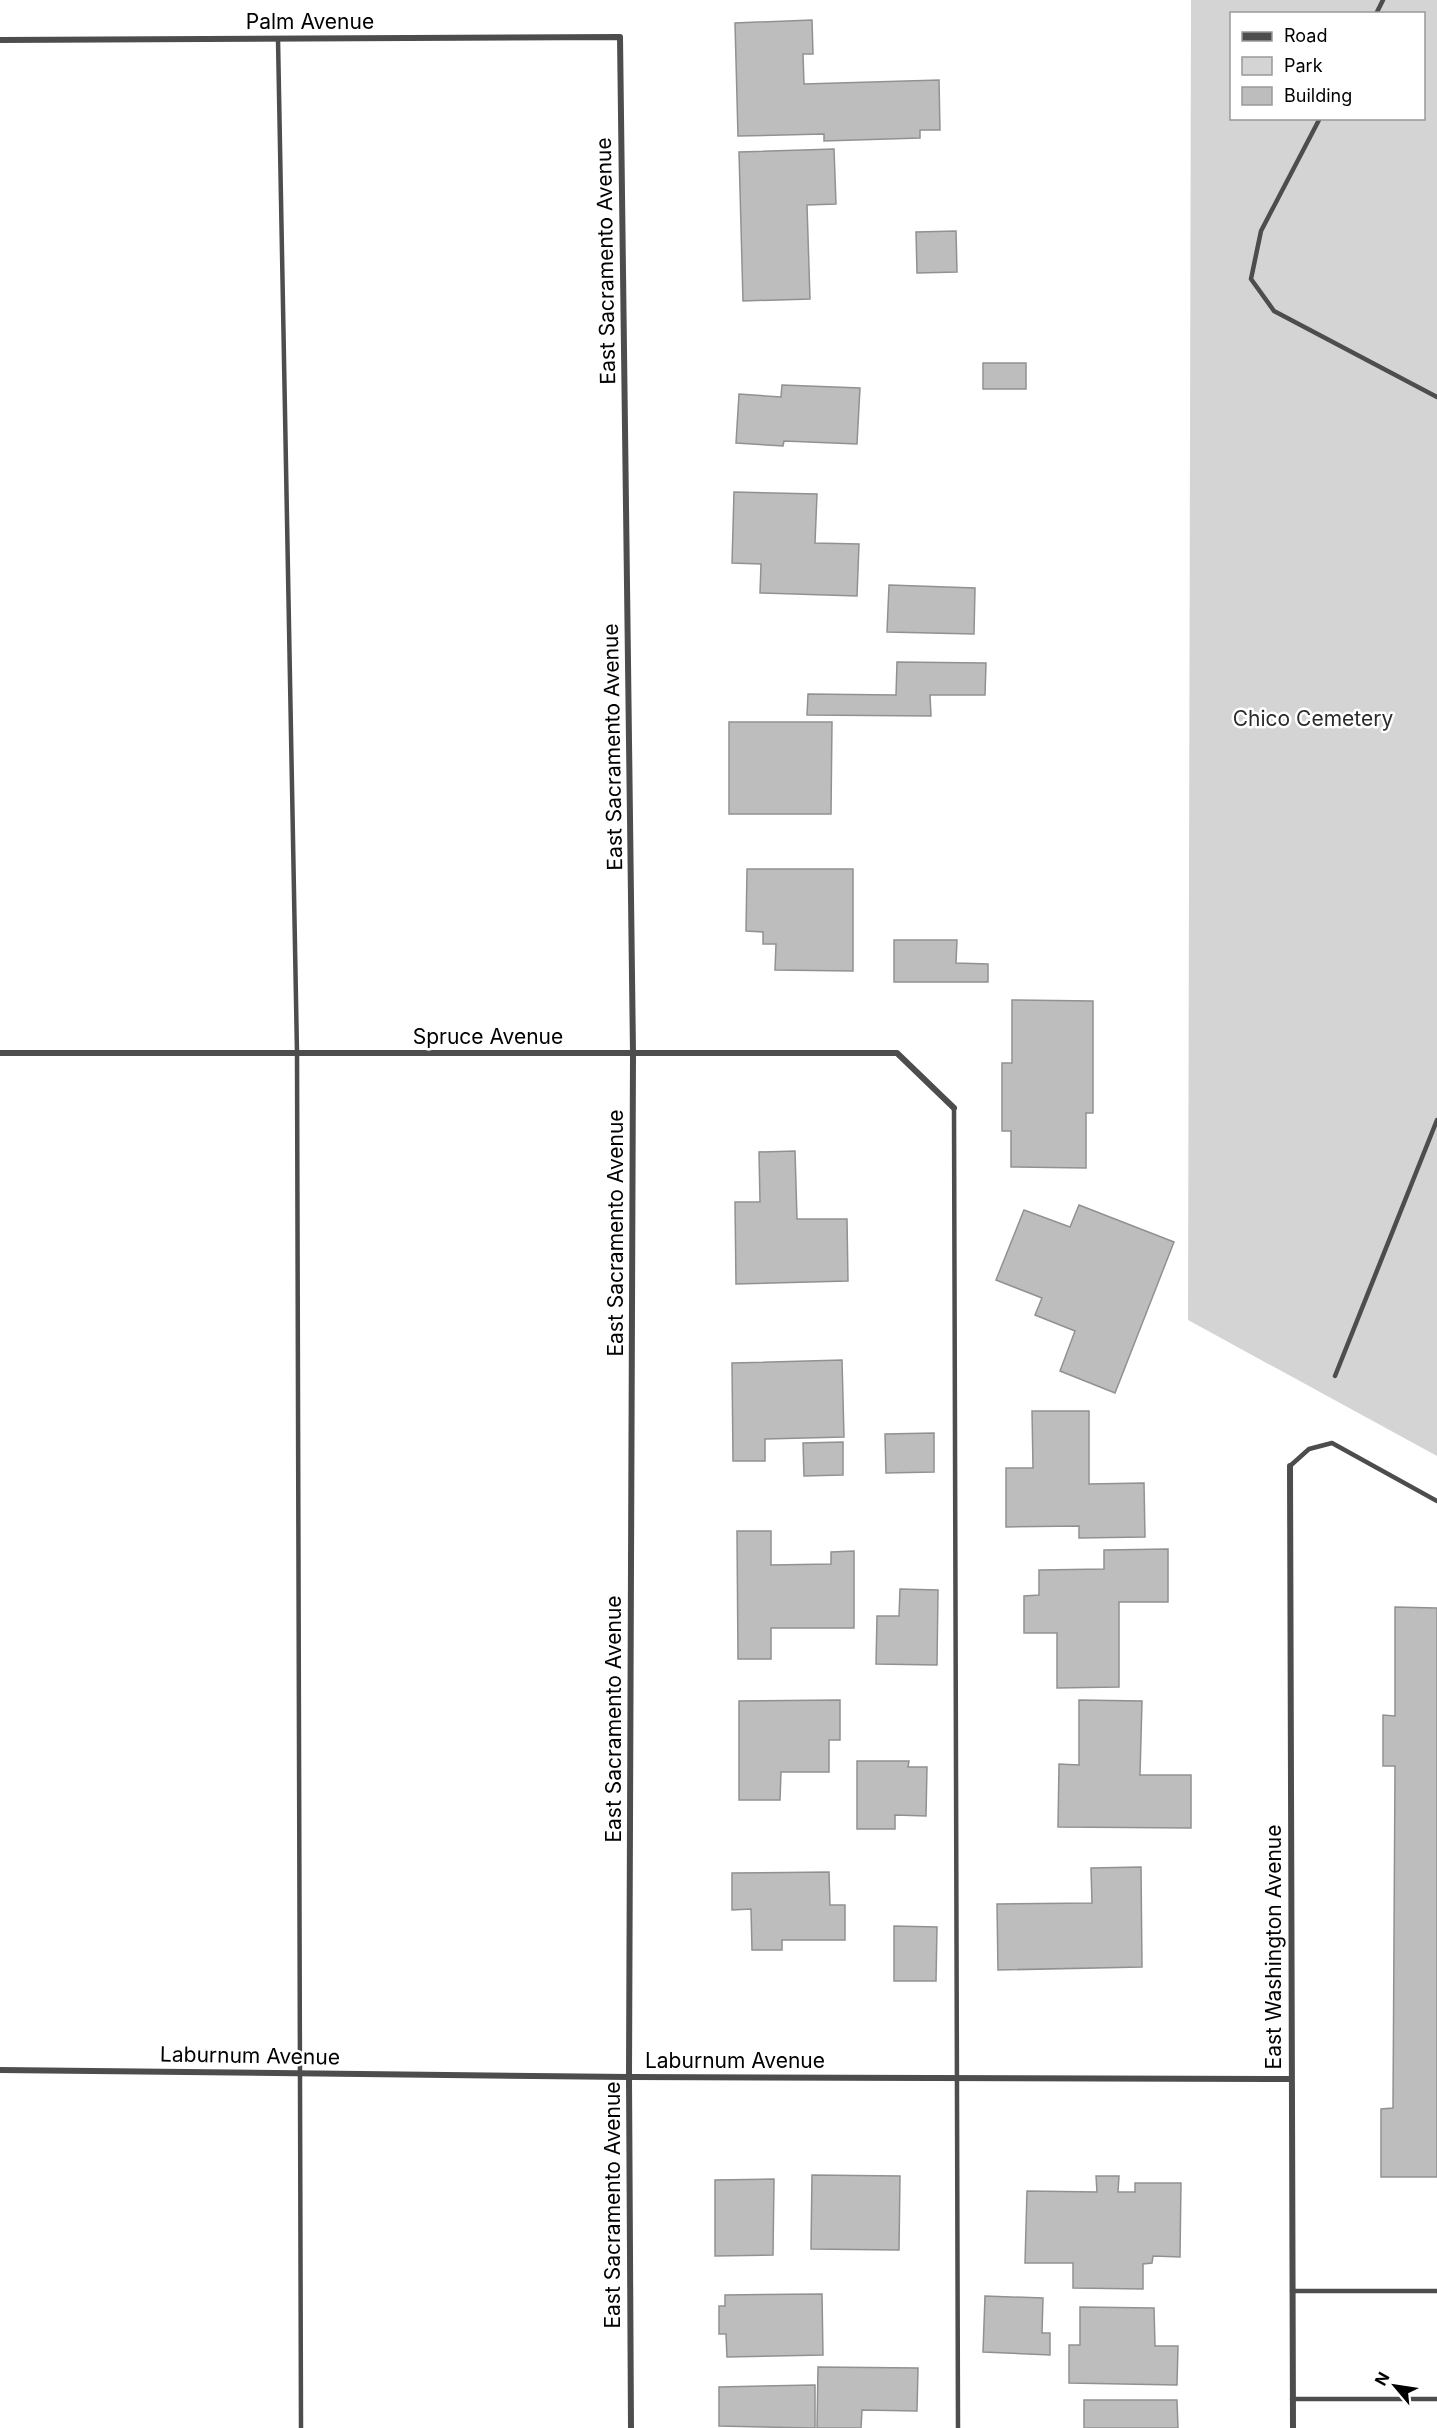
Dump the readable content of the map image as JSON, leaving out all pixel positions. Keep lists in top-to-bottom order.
{
  "streets": {
    "street": [
      "Palm Avenue",
      "East Sacramento Avenue",
      "Spruce Avenue",
      "East Washington Avenue",
      "Laburnum Avenue"
    ]
  },
  "crossings": [
    ["Palm Avenue", "East Sacramento Avenue"],
    ["East Sacramento Avenue", "Spruce Avenue"],
    ["East Sacramento Avenue", "Laburnum Avenue"],
    ["East Washington Avenue", "Laburnum Avenue"]
  ],
  "parks": ["Chico Cemetery"],
  "legend": ["Road", "Park", "Building"],
  "north": "top left"
}
